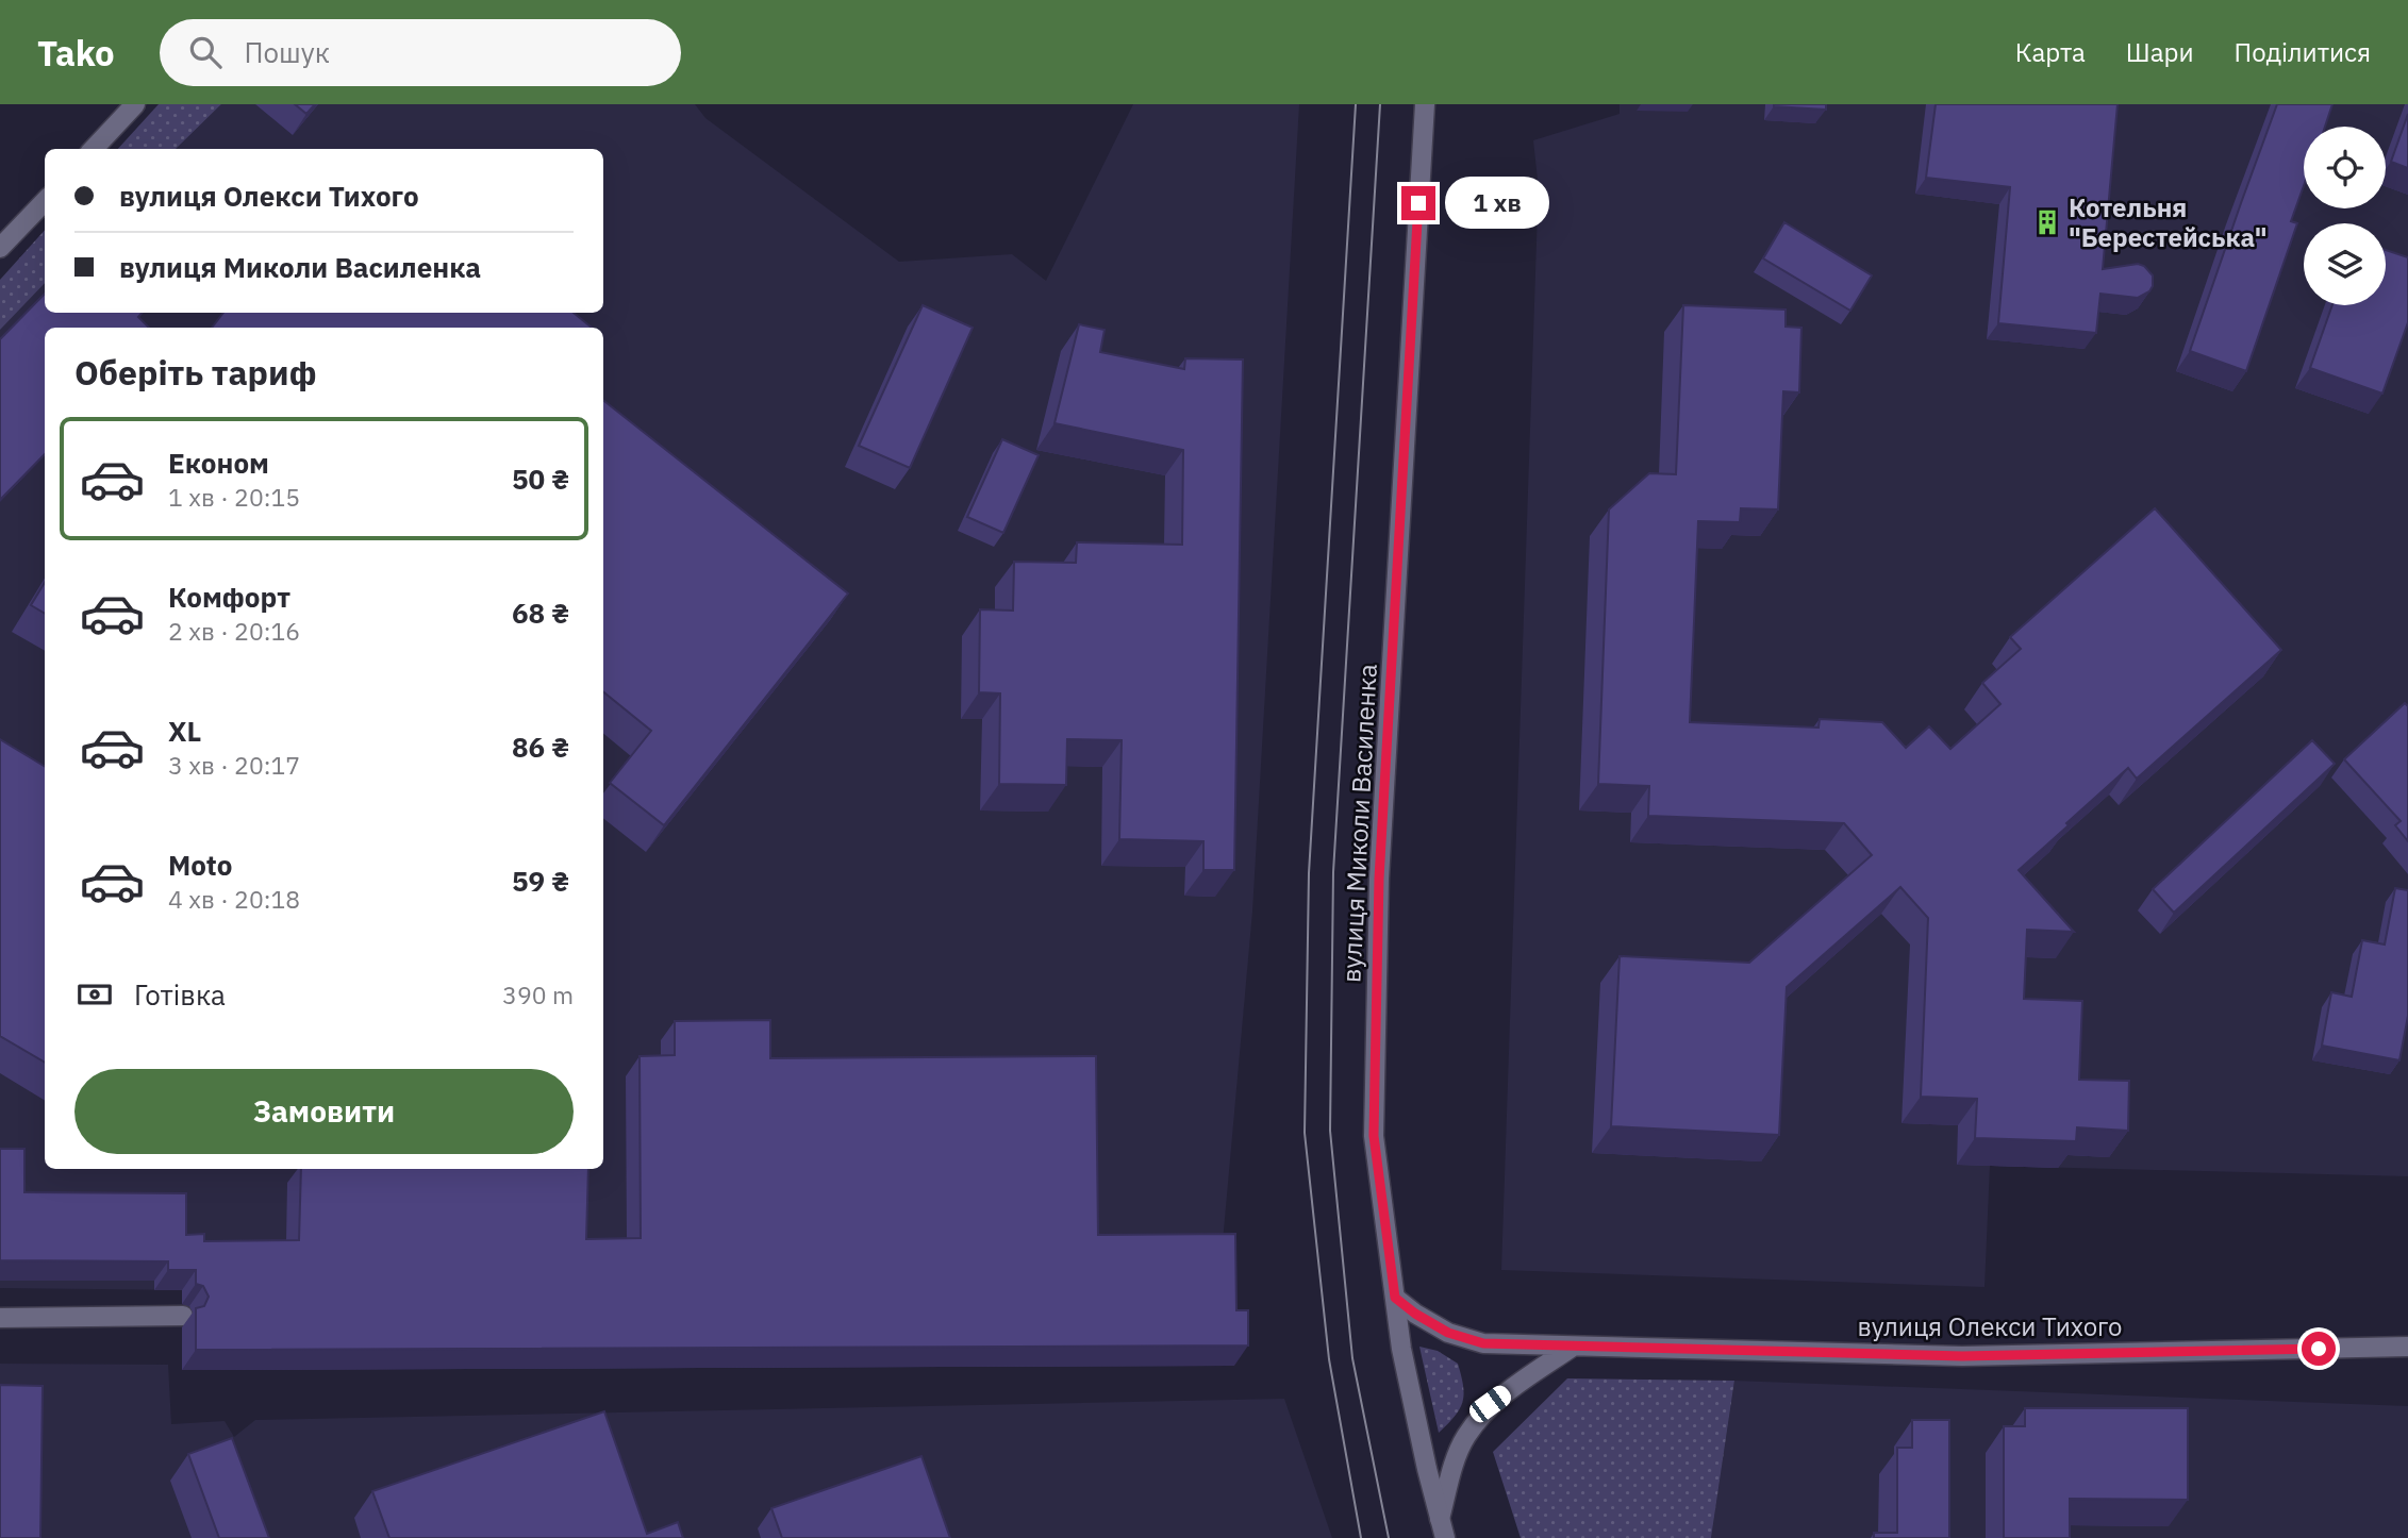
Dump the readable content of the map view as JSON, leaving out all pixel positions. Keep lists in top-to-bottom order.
{
  "streets": {
    "street": ["вулиця Миколи Василенка", "вулиця Олекси Тихого"]
  },
  "crossings": [
    ["вулиця Миколи Василенка", "вулиця Олекси Тихого"]
  ],
  "places": {
    "building": ["Котельня \"Берестейська\""]
  },
  "page": {
    "header": "Tako",
    "search": "Пошук",
    "nav": ["Карта", "Шари", "Поділитися"],
    "banner": ["вулиця Олекси Тихого", "вулиця Миколи Василенка"],
    "bubble": "1 хв",
    "heading": "Оберіть тариф",
    "list": [
      {
        "name": "Економ",
        "note": "1 хв · 20:15",
        "value": "50 ₴"
      },
      {
        "name": "Комфорт",
        "note": "2 хв · 20:16",
        "value": "68 ₴"
      },
      {
        "name": "XL",
        "note": "3 хв · 20:17",
        "value": "86 ₴"
      },
      {
        "name": "Moto",
        "note": "4 хв · 20:18",
        "value": "59 ₴"
      }
    ],
    "pay": ["Готівка", "390 m"],
    "buttons": "Замовити"
  }
}
